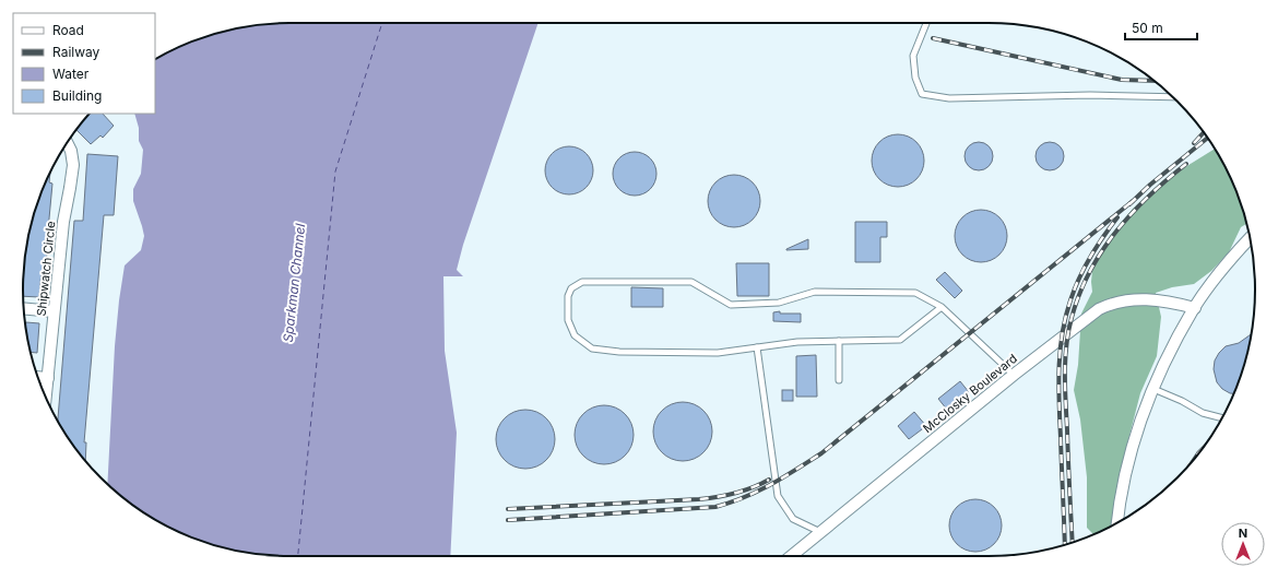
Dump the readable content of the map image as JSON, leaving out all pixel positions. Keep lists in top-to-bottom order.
{
  "streets": {
    "street": ["Shipwatch Circle", "McClosky Boulevard"]
  },
  "water": ["Sparkman Channel"],
  "legend": [
    "Road",
    "Railway",
    "Water",
    "Building"
  ],
  "scale_bar": "50 m",
  "north": "top"
}
